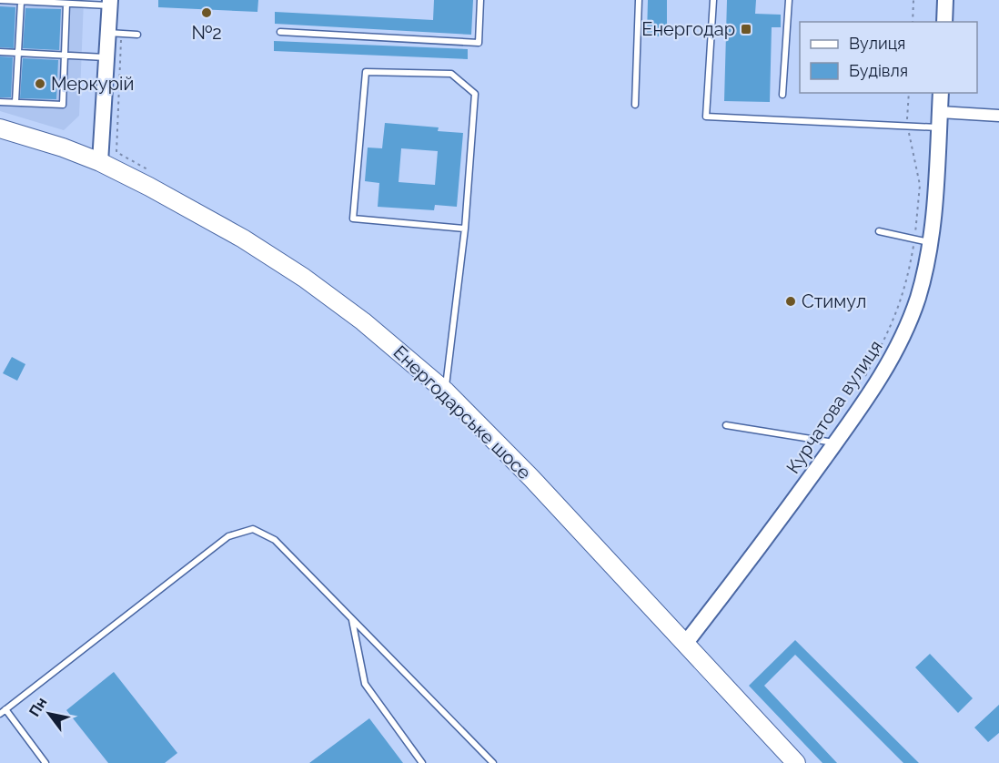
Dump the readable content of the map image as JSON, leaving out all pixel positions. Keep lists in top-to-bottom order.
{
  "streets": {
    "main road": ["Енергодарське шосе"],
    "street": ["Курчатова вулиця"]
  },
  "crossings": [
    ["Курчатова вулиця", "Енергодарське шосе"]
  ],
  "places": {
    "other": ["№2", "Меркурій", "Стимул"],
    "transit": ["Енергодар"]
  },
  "legend": ["Вулиця", "Будівля"],
  "north": "top left"
}
